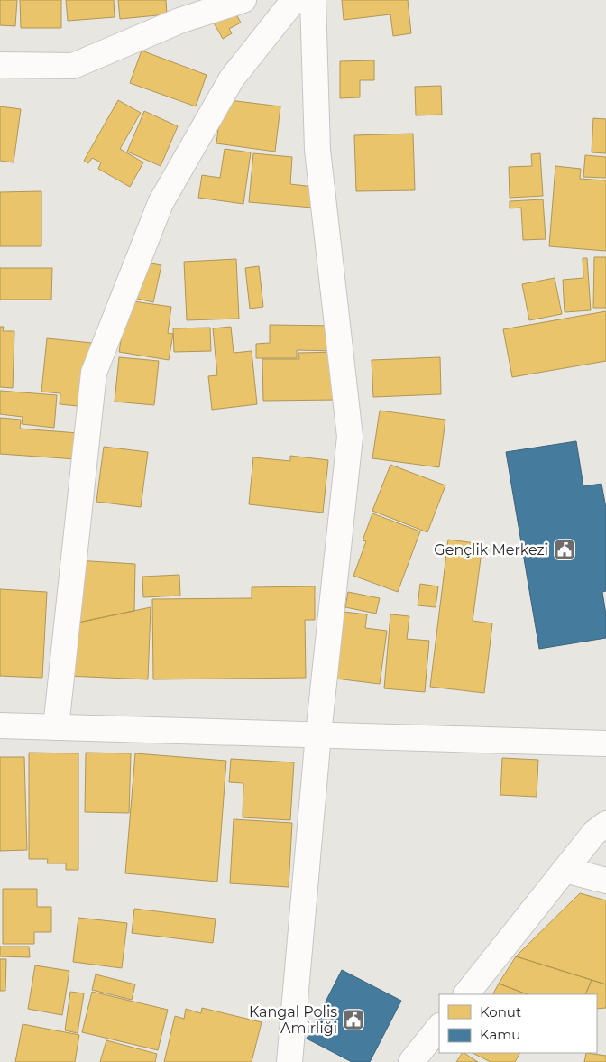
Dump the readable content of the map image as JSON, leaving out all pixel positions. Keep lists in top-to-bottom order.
{
  "places": {
    "public building": ["Gençlik Merkezi", "Kangal Polis Amirliği"]
  },
  "legend": ["Konut", "Kamu"]
}
